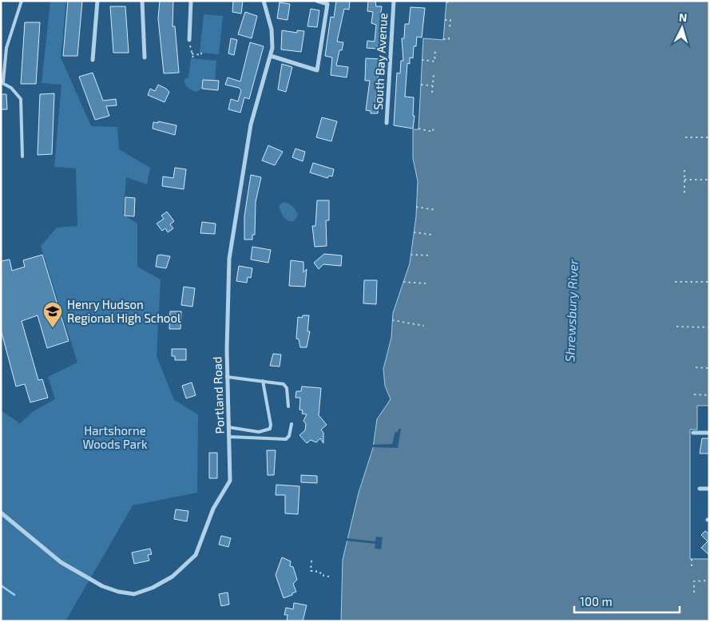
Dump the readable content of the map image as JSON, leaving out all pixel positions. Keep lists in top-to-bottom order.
{
  "streets": {
    "street": ["South Bay Avenue", "Portland Road"]
  },
  "water": ["Shrewsbury River"],
  "parks": ["Hartshorne Woods Park"],
  "places": {
    "school or university": ["Henry Hudson Regional High School"]
  },
  "scale_bar": "100 m",
  "north": "top"
}
